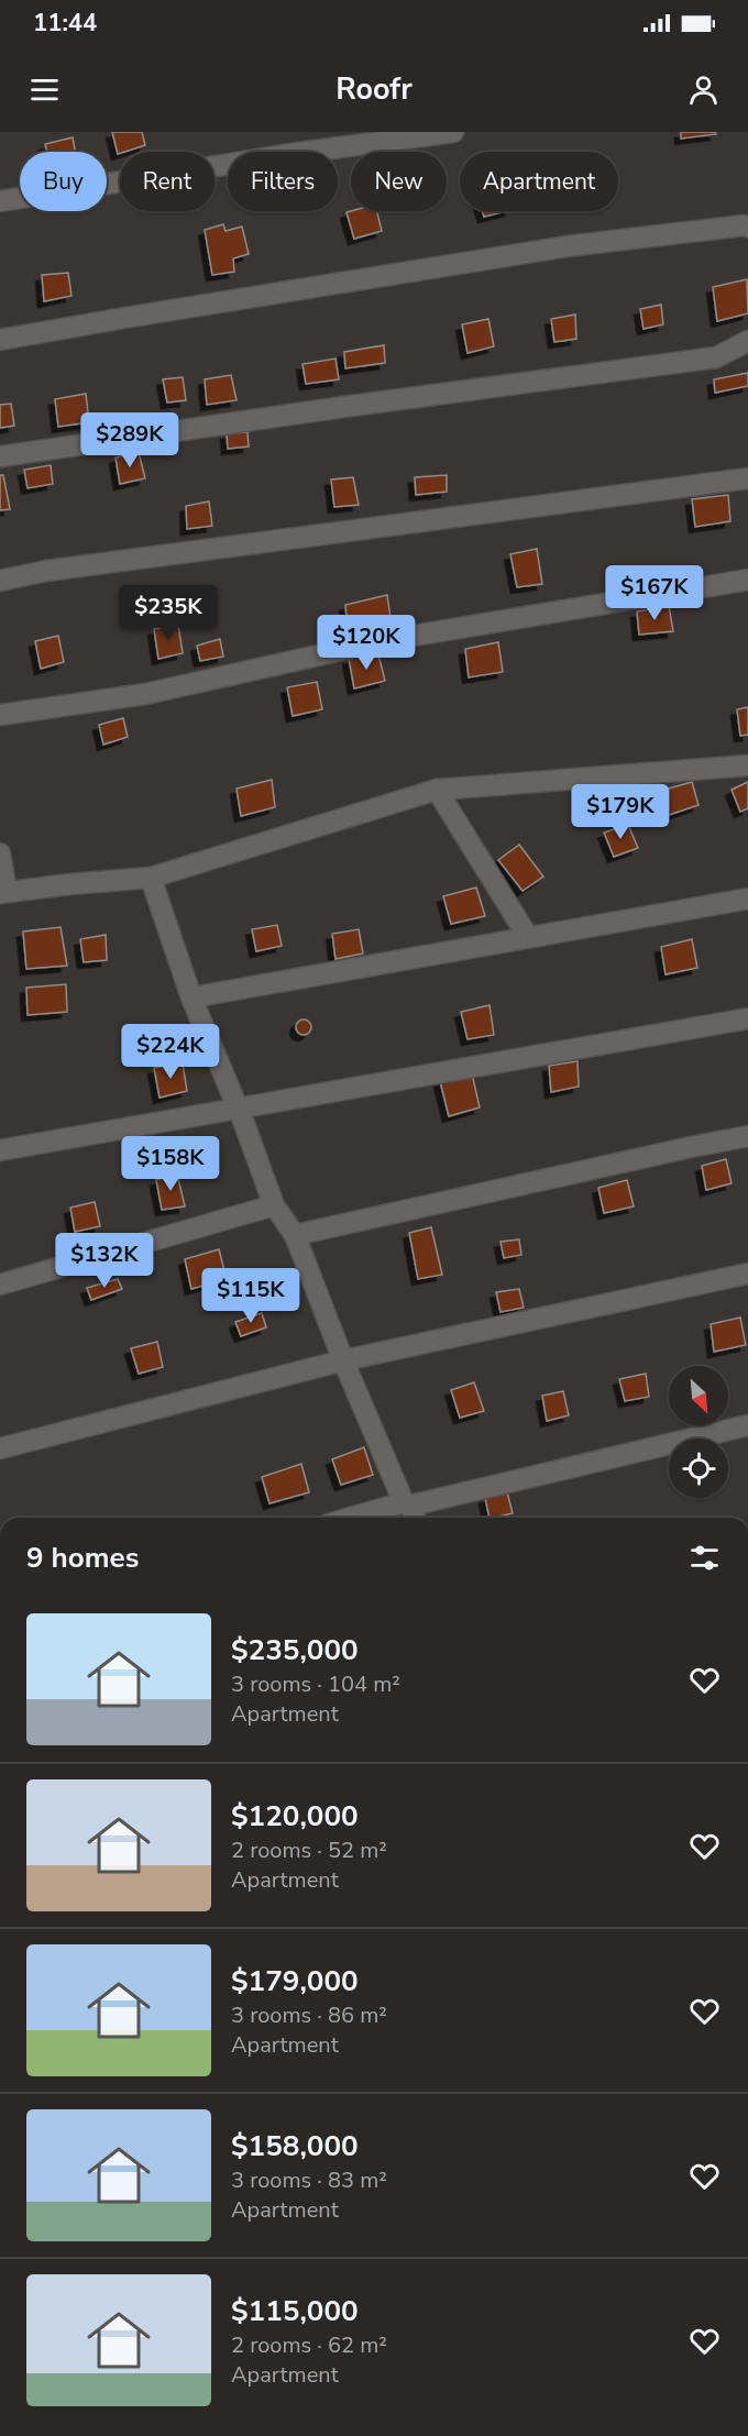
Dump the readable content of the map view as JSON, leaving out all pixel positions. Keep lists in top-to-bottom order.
{
  "north": "bottom right",
  "page": {
    "status": "11:44",
    "header": "Roofr",
    "chip": [
      "Buy",
      "Rent",
      "Filters",
      "New",
      "Apartment"
    ],
    "price": [
      "$289K",
      "$167K",
      "$235K",
      "$120K",
      "$179K",
      "$224K",
      "$158K",
      "$132K",
      "$115K"
    ],
    "heading": "9 homes",
    "list": [
      {
        "name": "$235,000",
        "note": "3 rooms · 104 m² · Apartment"
      },
      {
        "name": "$120,000",
        "note": "2 rooms · 52 m² · Apartment"
      },
      {
        "name": "$179,000",
        "note": "3 rooms · 86 m² · Apartment"
      },
      {
        "name": "$158,000",
        "note": "3 rooms · 83 m² · Apartment"
      },
      {
        "name": "$115,000",
        "note": "2 rooms · 62 m² · Apartment"
      }
    ]
  }
}
